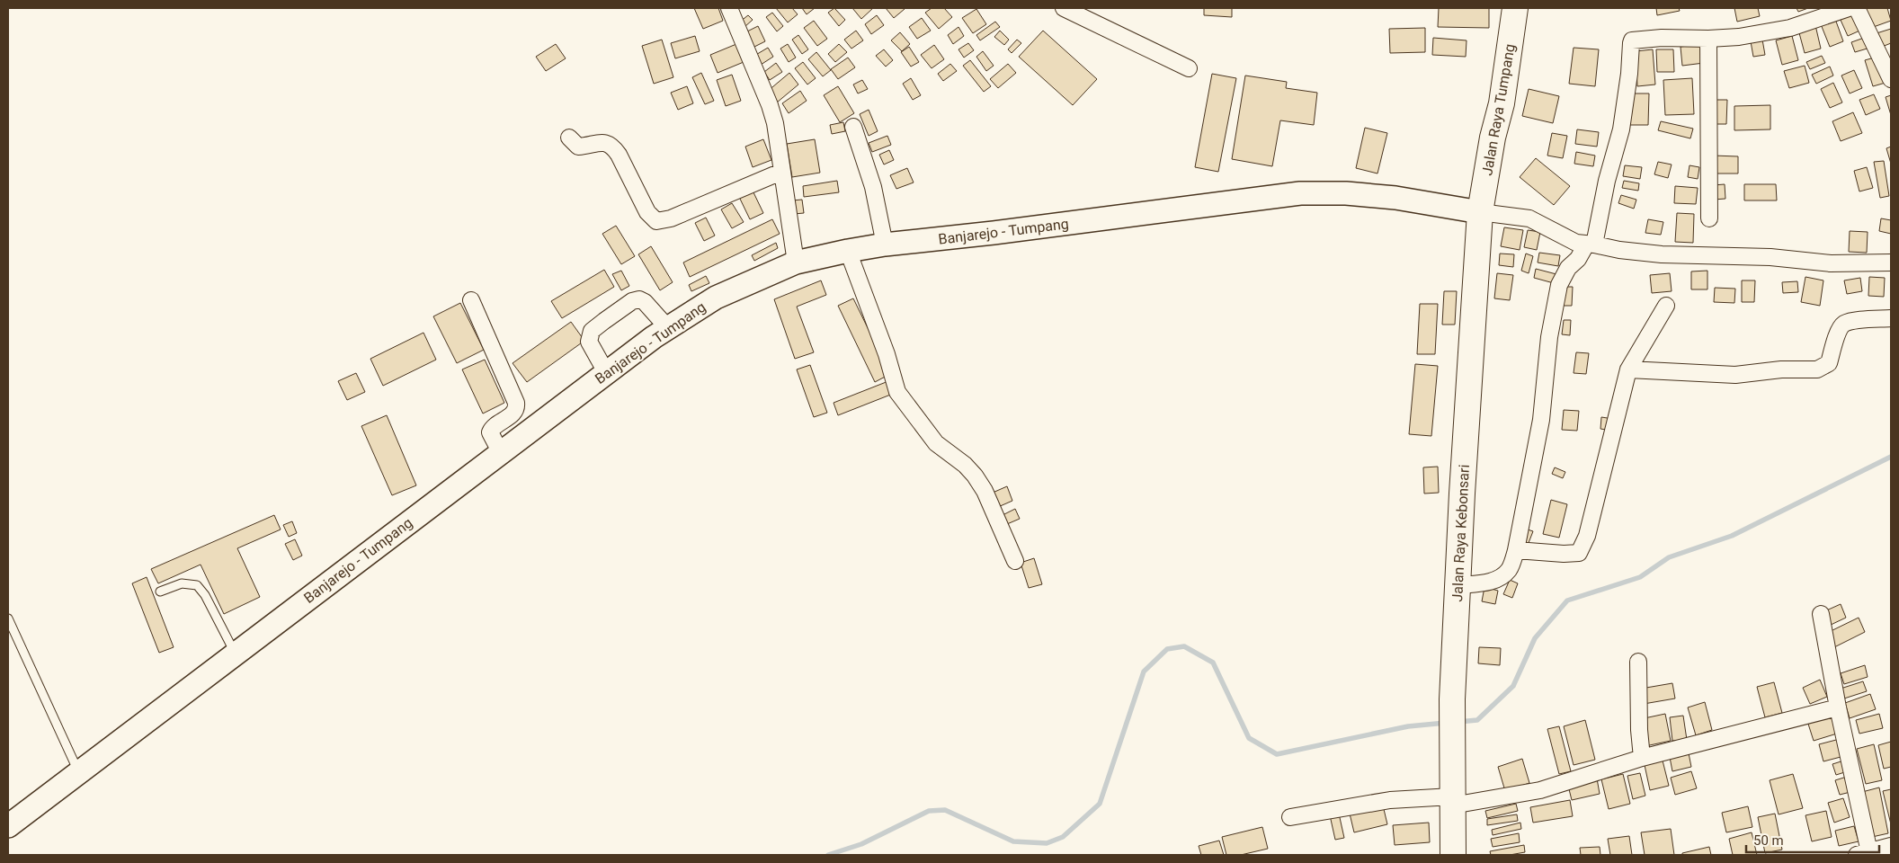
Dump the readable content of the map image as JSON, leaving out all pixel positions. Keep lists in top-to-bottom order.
{
  "streets": {
    "main road": ["Jalan Raya Tumpang", "Banjarejo - Tumpang", "Jalan Raya Kebonsari"]
  },
  "crossings": [
    ["Jalan Raya Tumpang", "Banjarejo - Tumpang"],
    ["Jalan Raya Tumpang", "Jalan Raya Kebonsari"],
    ["Banjarejo - Tumpang", "Jalan Raya Kebonsari"]
  ],
  "scale_bar": "50 m"
}
